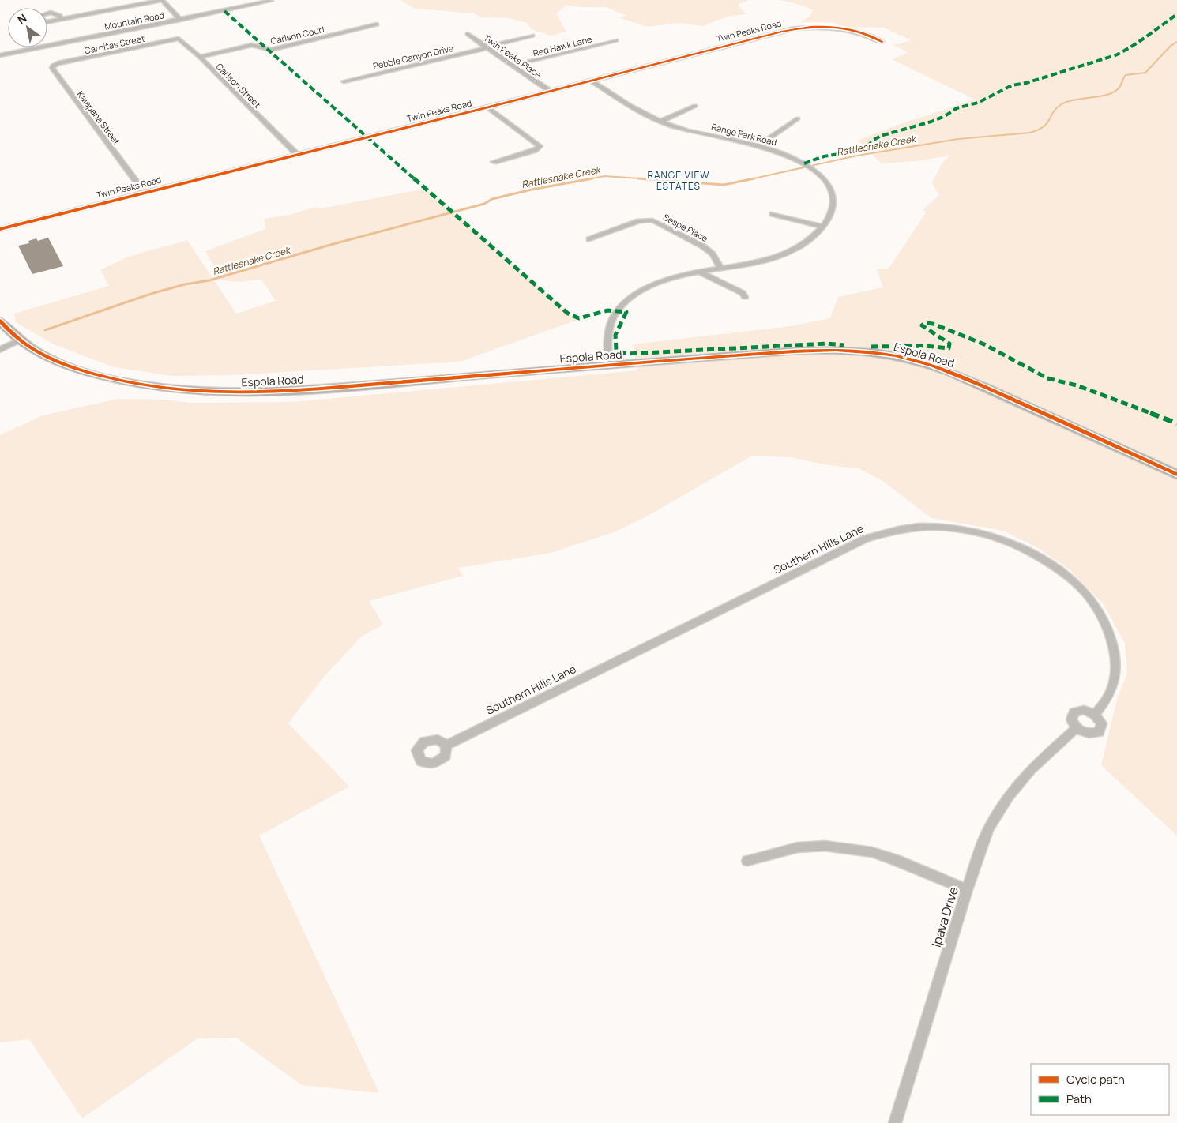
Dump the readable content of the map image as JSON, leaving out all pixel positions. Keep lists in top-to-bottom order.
{
  "streets": {
    "main road": ["Espola Road"],
    "street": [
      "Mountain Road",
      "Twin Peaks Road",
      "Carlson Court",
      "Carnitas Street",
      "Red Hawk Lane",
      "Twin Peaks Place",
      "Pebble Canyon Drive",
      "Carlson Street",
      "Kalapana Street",
      "Range Park Road",
      "Sespe Place",
      "Southern Hills Lane",
      "Ipava Drive"
    ]
  },
  "crossings": [
    ["Twin Peaks Road", "Twin Peaks Place"],
    ["Twin Peaks Road", "Carlson Street"],
    ["Twin Peaks Road", "Kalapana Street"],
    ["Twin Peaks Road", "Range Park Road"],
    ["Carlson Court", "Carlson Street"],
    ["Carnitas Street", "Carlson Street"],
    ["Carnitas Street", "Kalapana Street"],
    ["Red Hawk Lane", "Twin Peaks Place"],
    ["Twin Peaks Place", "Pebble Canyon Drive"],
    ["Range Park Road", "Sespe Place"],
    ["Range Park Road", "Espola Road"],
    ["Southern Hills Lane", "Ipava Drive"]
  ],
  "districts": ["RANGE VIEW ESTATES"],
  "water": ["Rattlesnake Creek"],
  "legend": ["Cycle path", "Path"],
  "north": "top left"
}
